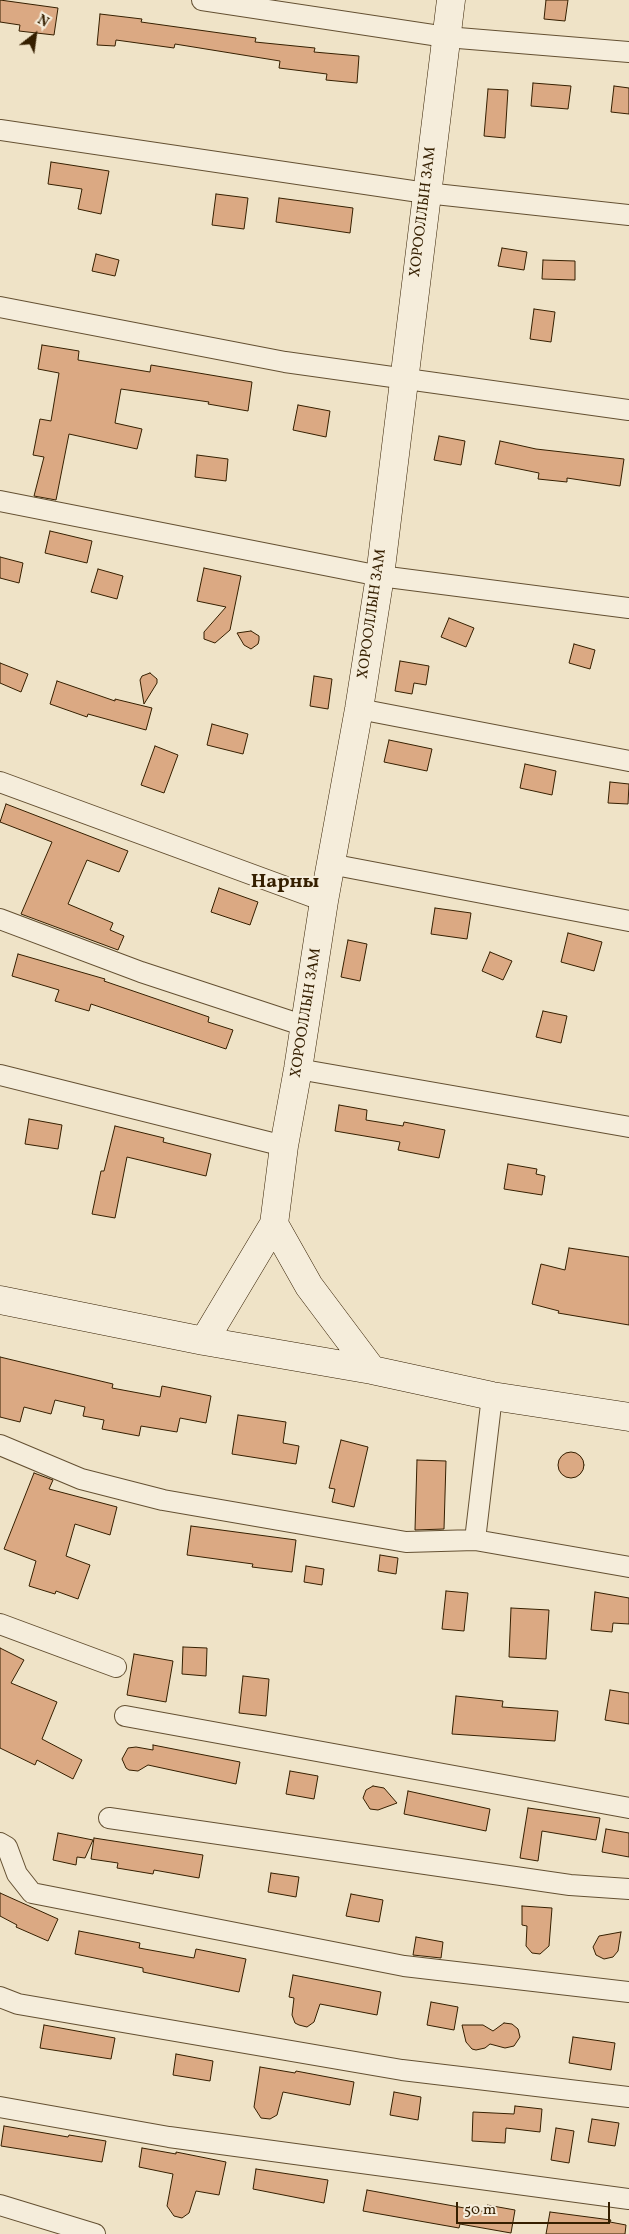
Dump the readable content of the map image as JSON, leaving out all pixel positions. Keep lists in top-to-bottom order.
{
  "streets": {
    "street": ["ХОРООЛЛЫН ЗАМ"]
  },
  "districts": ["Нарны"],
  "scale_bar": "50 m",
  "north": "top right"
}
